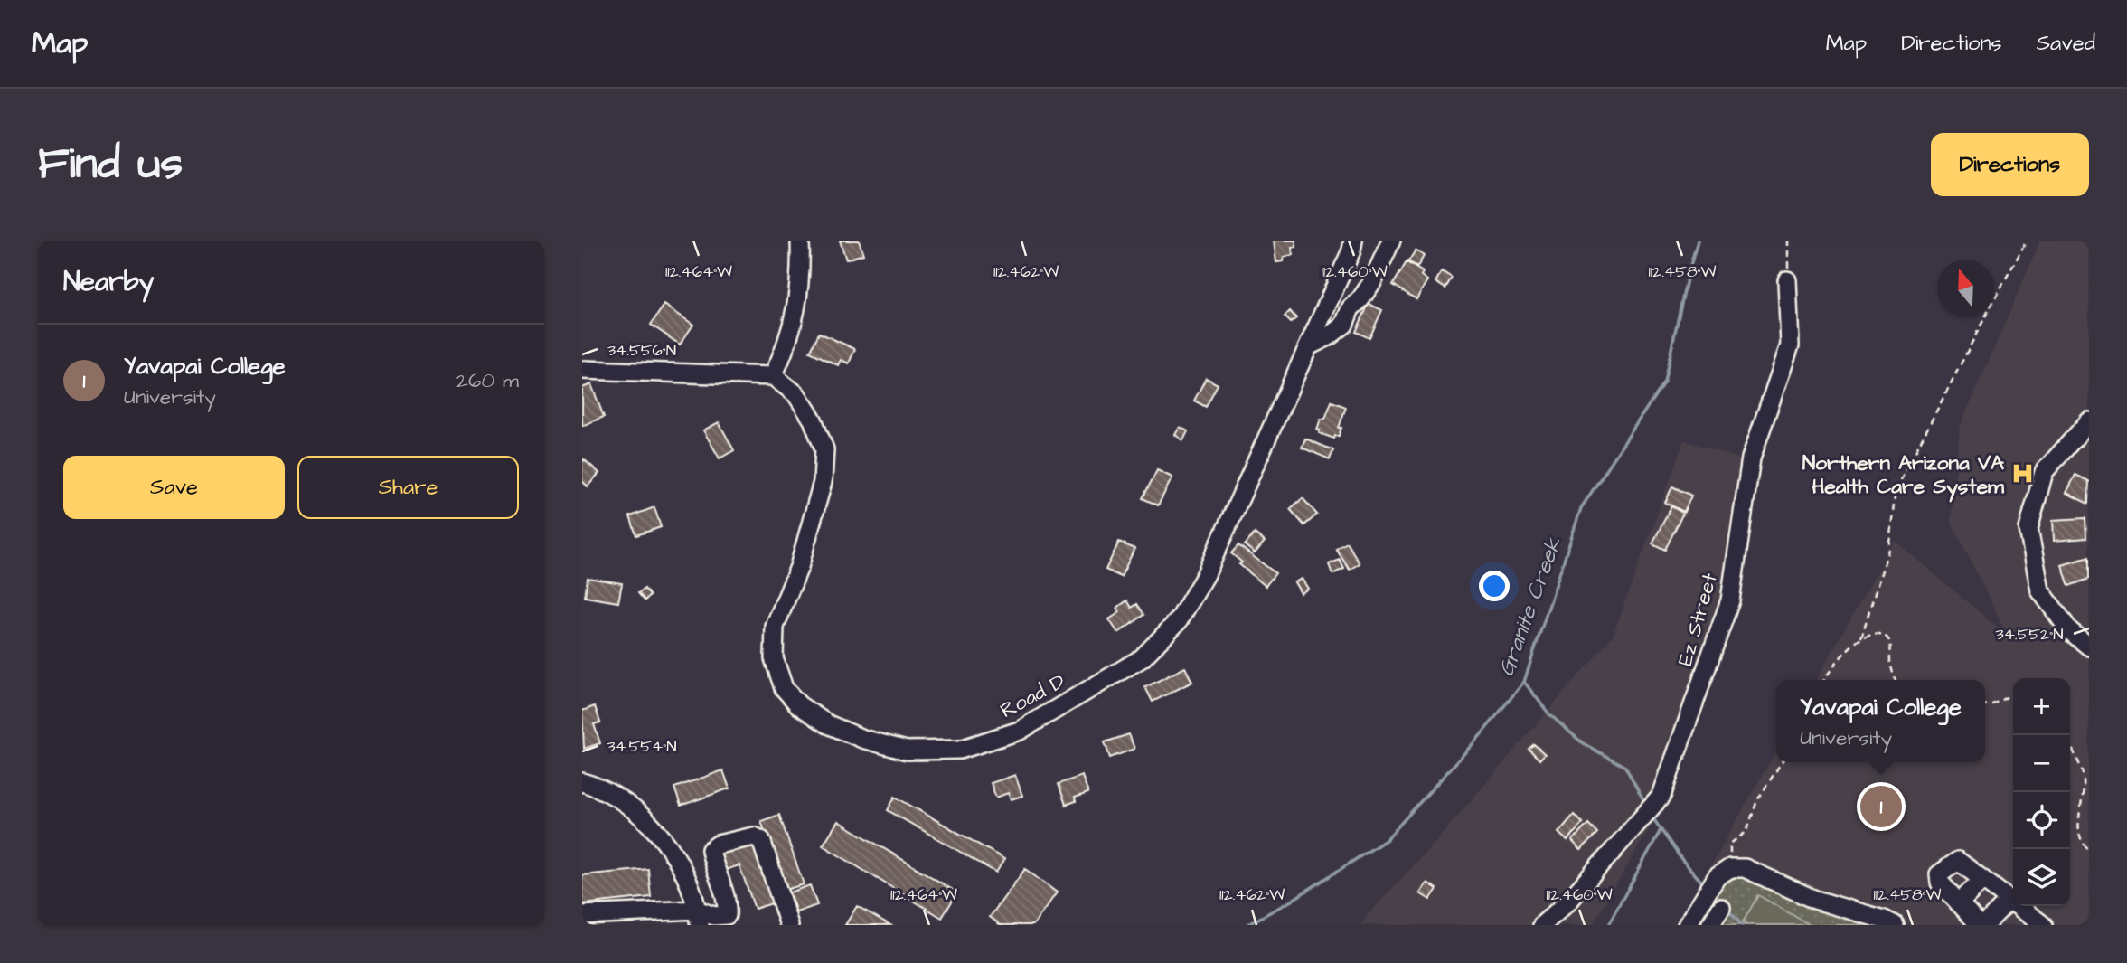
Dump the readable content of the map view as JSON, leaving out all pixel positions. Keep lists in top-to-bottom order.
{
  "streets": {
    "street": ["Ez Street", "Road D"]
  },
  "water": ["Granite Creek"],
  "places": {
    "hospital": ["Northern Arizona VA Health Care System"]
  },
  "north": "top",
  "page": {
    "header": "Map",
    "nav": ["Map", "Directions", "Saved"],
    "buttons": [
      "Directions",
      ["Save", "Share"]
    ],
    "title": "Find us",
    "heading": "Nearby",
    "list": [
      {
        "mark": "1",
        "name": "Yavapai College",
        "note": "University",
        "value": "260 m"
      }
    ],
    "map_buttons": ["+", "−"],
    "popup": ["Yavapai College", "University"],
    "pins": "1"
  },
  "coordinates": [
    "112.462°W",
    "112.458°W",
    "112.464°W",
    "112.460°W",
    "34.556°N",
    "34.552°N",
    "34.554°N"
  ]
}
